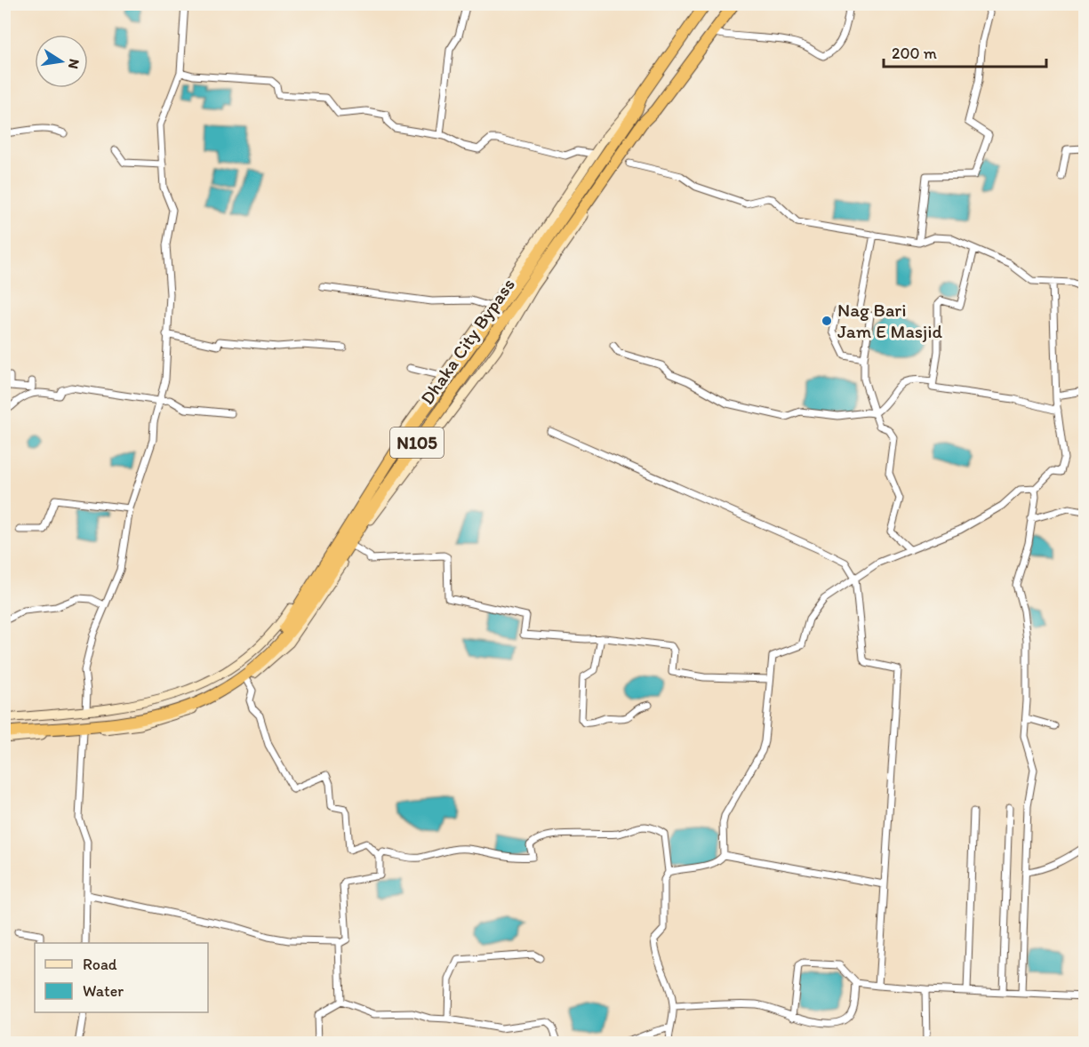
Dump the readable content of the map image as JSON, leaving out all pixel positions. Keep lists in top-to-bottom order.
{
  "streets": {
    "highway": ["Dhaka City Bypass", "N105"]
  },
  "places": ["Nag Bari Jam E Masjid"],
  "legend": ["Road", "Water"],
  "scale_bar": "200 m",
  "north": "right"
}
